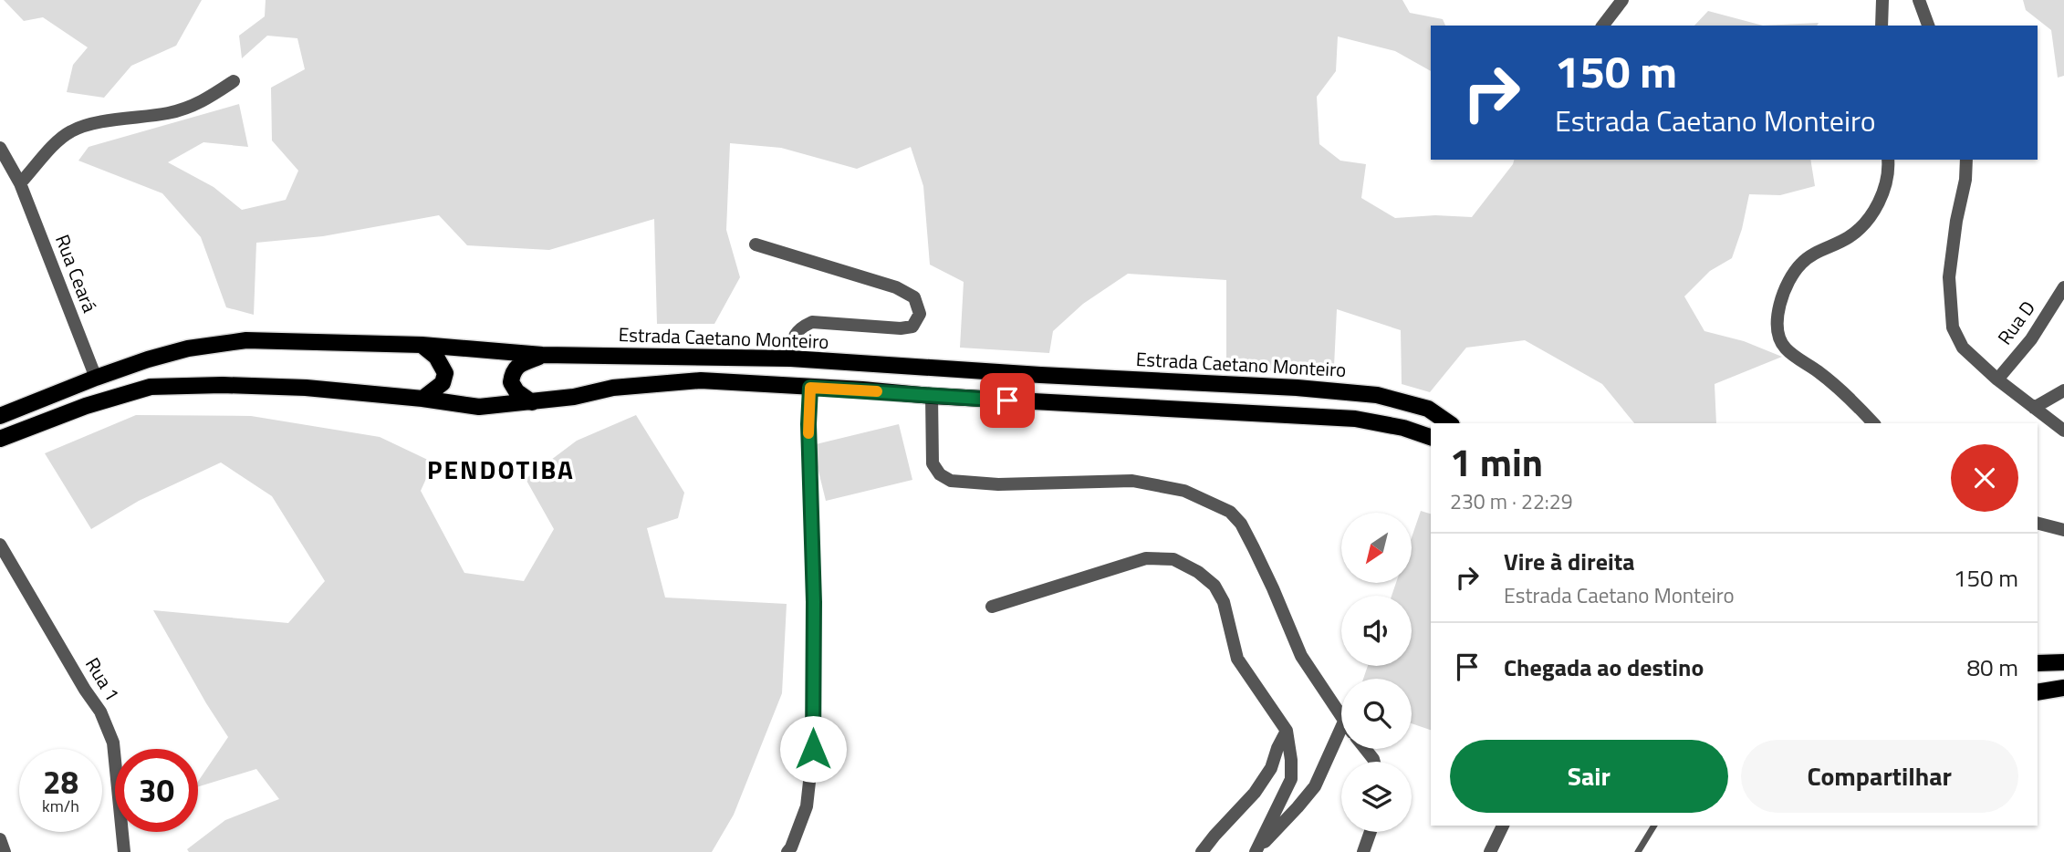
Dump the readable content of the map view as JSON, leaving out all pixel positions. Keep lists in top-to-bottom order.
{
  "streets": {
    "main road": ["Estrada Caetano Monteiro"],
    "street": ["Rua Ceará", "Rua D", "Rua 1"]
  },
  "crossings": [
    ["Rua Ceará", "Estrada Caetano Monteiro"]
  ],
  "districts": ["PENDOTIBA"],
  "north": "bottom left",
  "page": {
    "turn": ["150 m", "Estrada Caetano Monteiro"],
    "heading": ["1 min", "230 m · 22:29"],
    "list": [
      {
        "name": "Vire à direita",
        "note": "Estrada Caetano Monteiro",
        "value": "150 m"
      },
      {
        "name": "Chegada ao destino",
        "value": "80 m"
      }
    ],
    "buttons": ["Sair", "Compartilhar"],
    "speed": "28 km/h",
    "limit": "30"
  }
}
